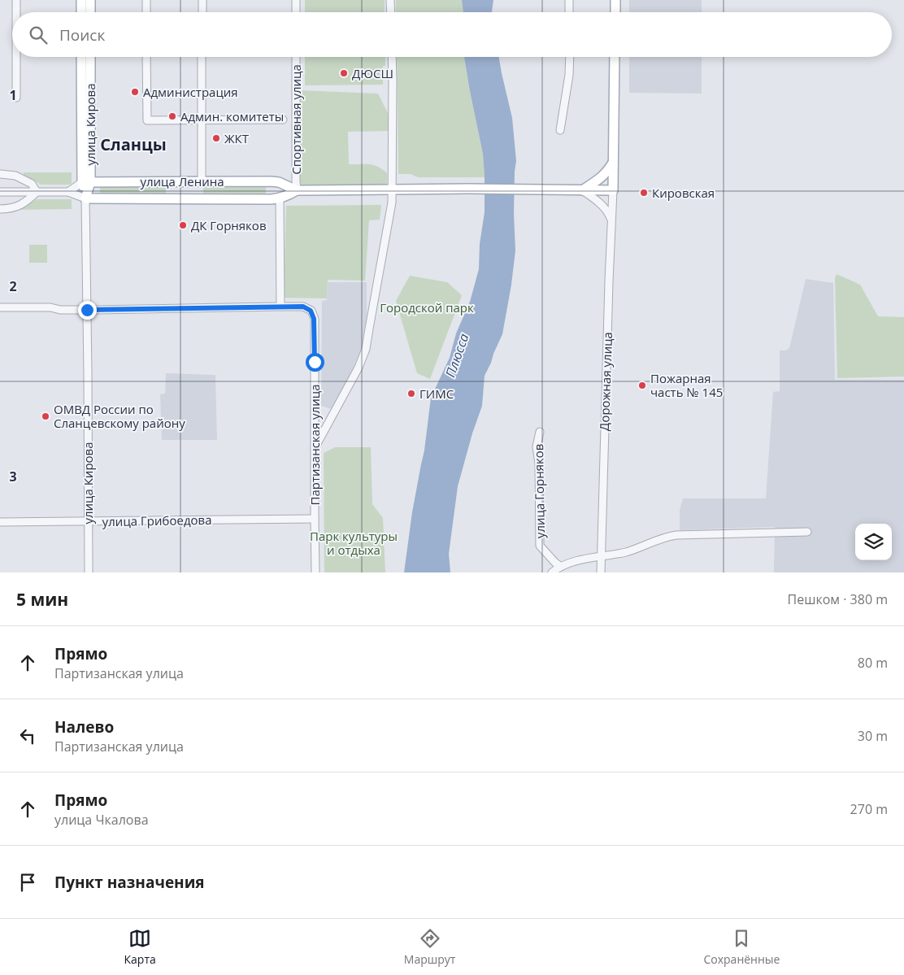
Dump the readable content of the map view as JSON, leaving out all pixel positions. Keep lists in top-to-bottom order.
{
  "streets": {
    "main road": ["улица Кирова", "улица Ленина"],
    "street": [
      "Спортивная улица",
      "Дорожная улица",
      "Партизанская улица",
      "улица Горняков",
      "улица Грибоедова"
    ]
  },
  "crossings": [
    ["Спортивная улица", "улица Ленина"],
    ["улица Кирова", "улица Ленина"],
    ["улица Кирова", "Партизанская улица"],
    ["улица Кирова", "улица Грибоедова"],
    ["Партизанская улица", "улица Грибоедова"]
  ],
  "districts": ["Сланцы"],
  "water": ["Плюсса"],
  "parks": ["Городской парк", "Парк культуры и отдыха"],
  "places": [
    "ДЮСШ",
    "Администрация",
    "Админ. комитеты",
    "ЖКТ",
    "Кировская",
    "ДК Горняков",
    "Пожарная часть № 145",
    "ГИМС",
    "ОМВД России по Сланцевскому району"
  ],
  "page": {
    "search": "Поиск",
    "heading": ["5 мин", "Пешком · 380 m"],
    "list": [
      ["Прямо", "Партизанская улица", "80 m"],
      ["Налево", "Партизанская улица", "30 m"],
      ["Прямо", "улица Чкалова", "270 m"],
      "Пункт назначения"
    ],
    "nav": ["Карта", "Маршрут", "Сохранённые"]
  },
  "grid": {
    "rows": ["1", "2", "3"]
  }
}
